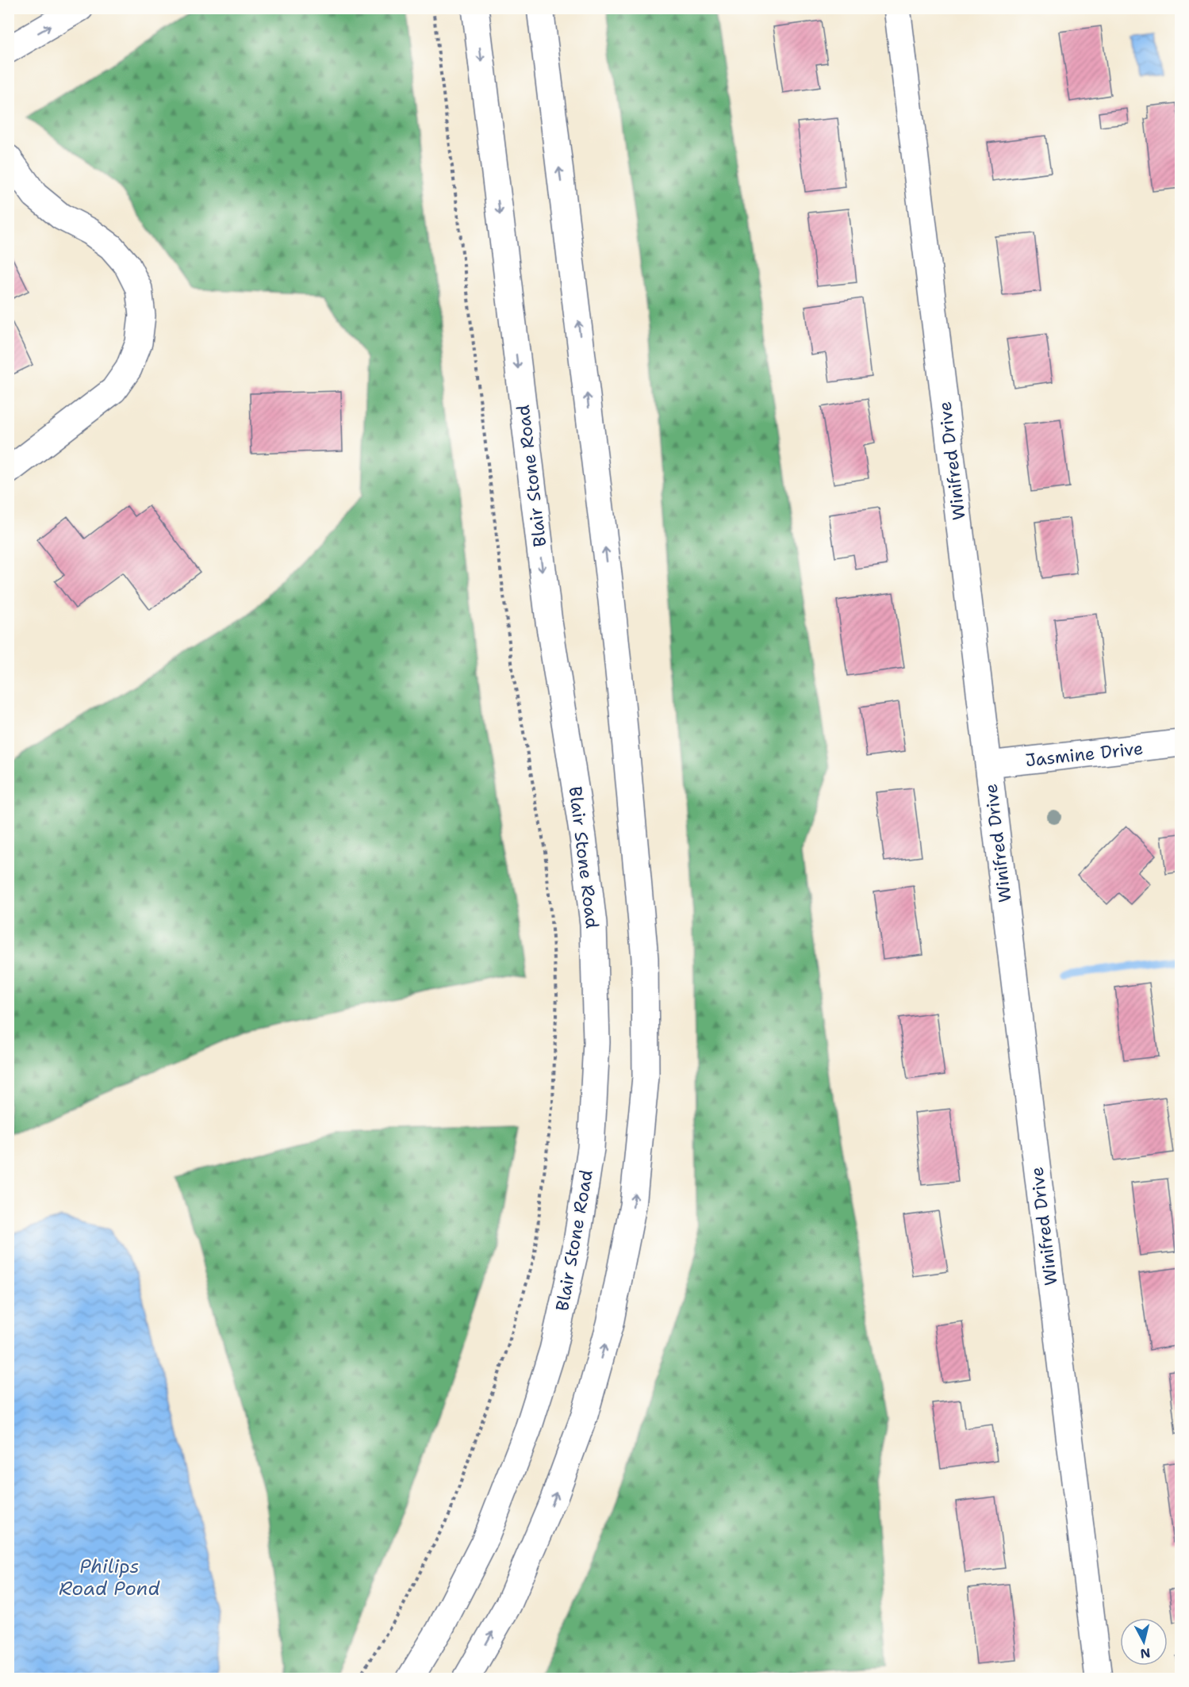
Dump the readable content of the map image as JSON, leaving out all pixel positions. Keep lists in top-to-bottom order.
{
  "streets": {
    "main road": ["Winifred Drive", "Blair Stone Road", "Jasmine Drive"]
  },
  "crossings": [
    ["Winifred Drive", "Jasmine Drive"]
  ],
  "water": ["Philips Road Pond"],
  "north": "bottom"
}
